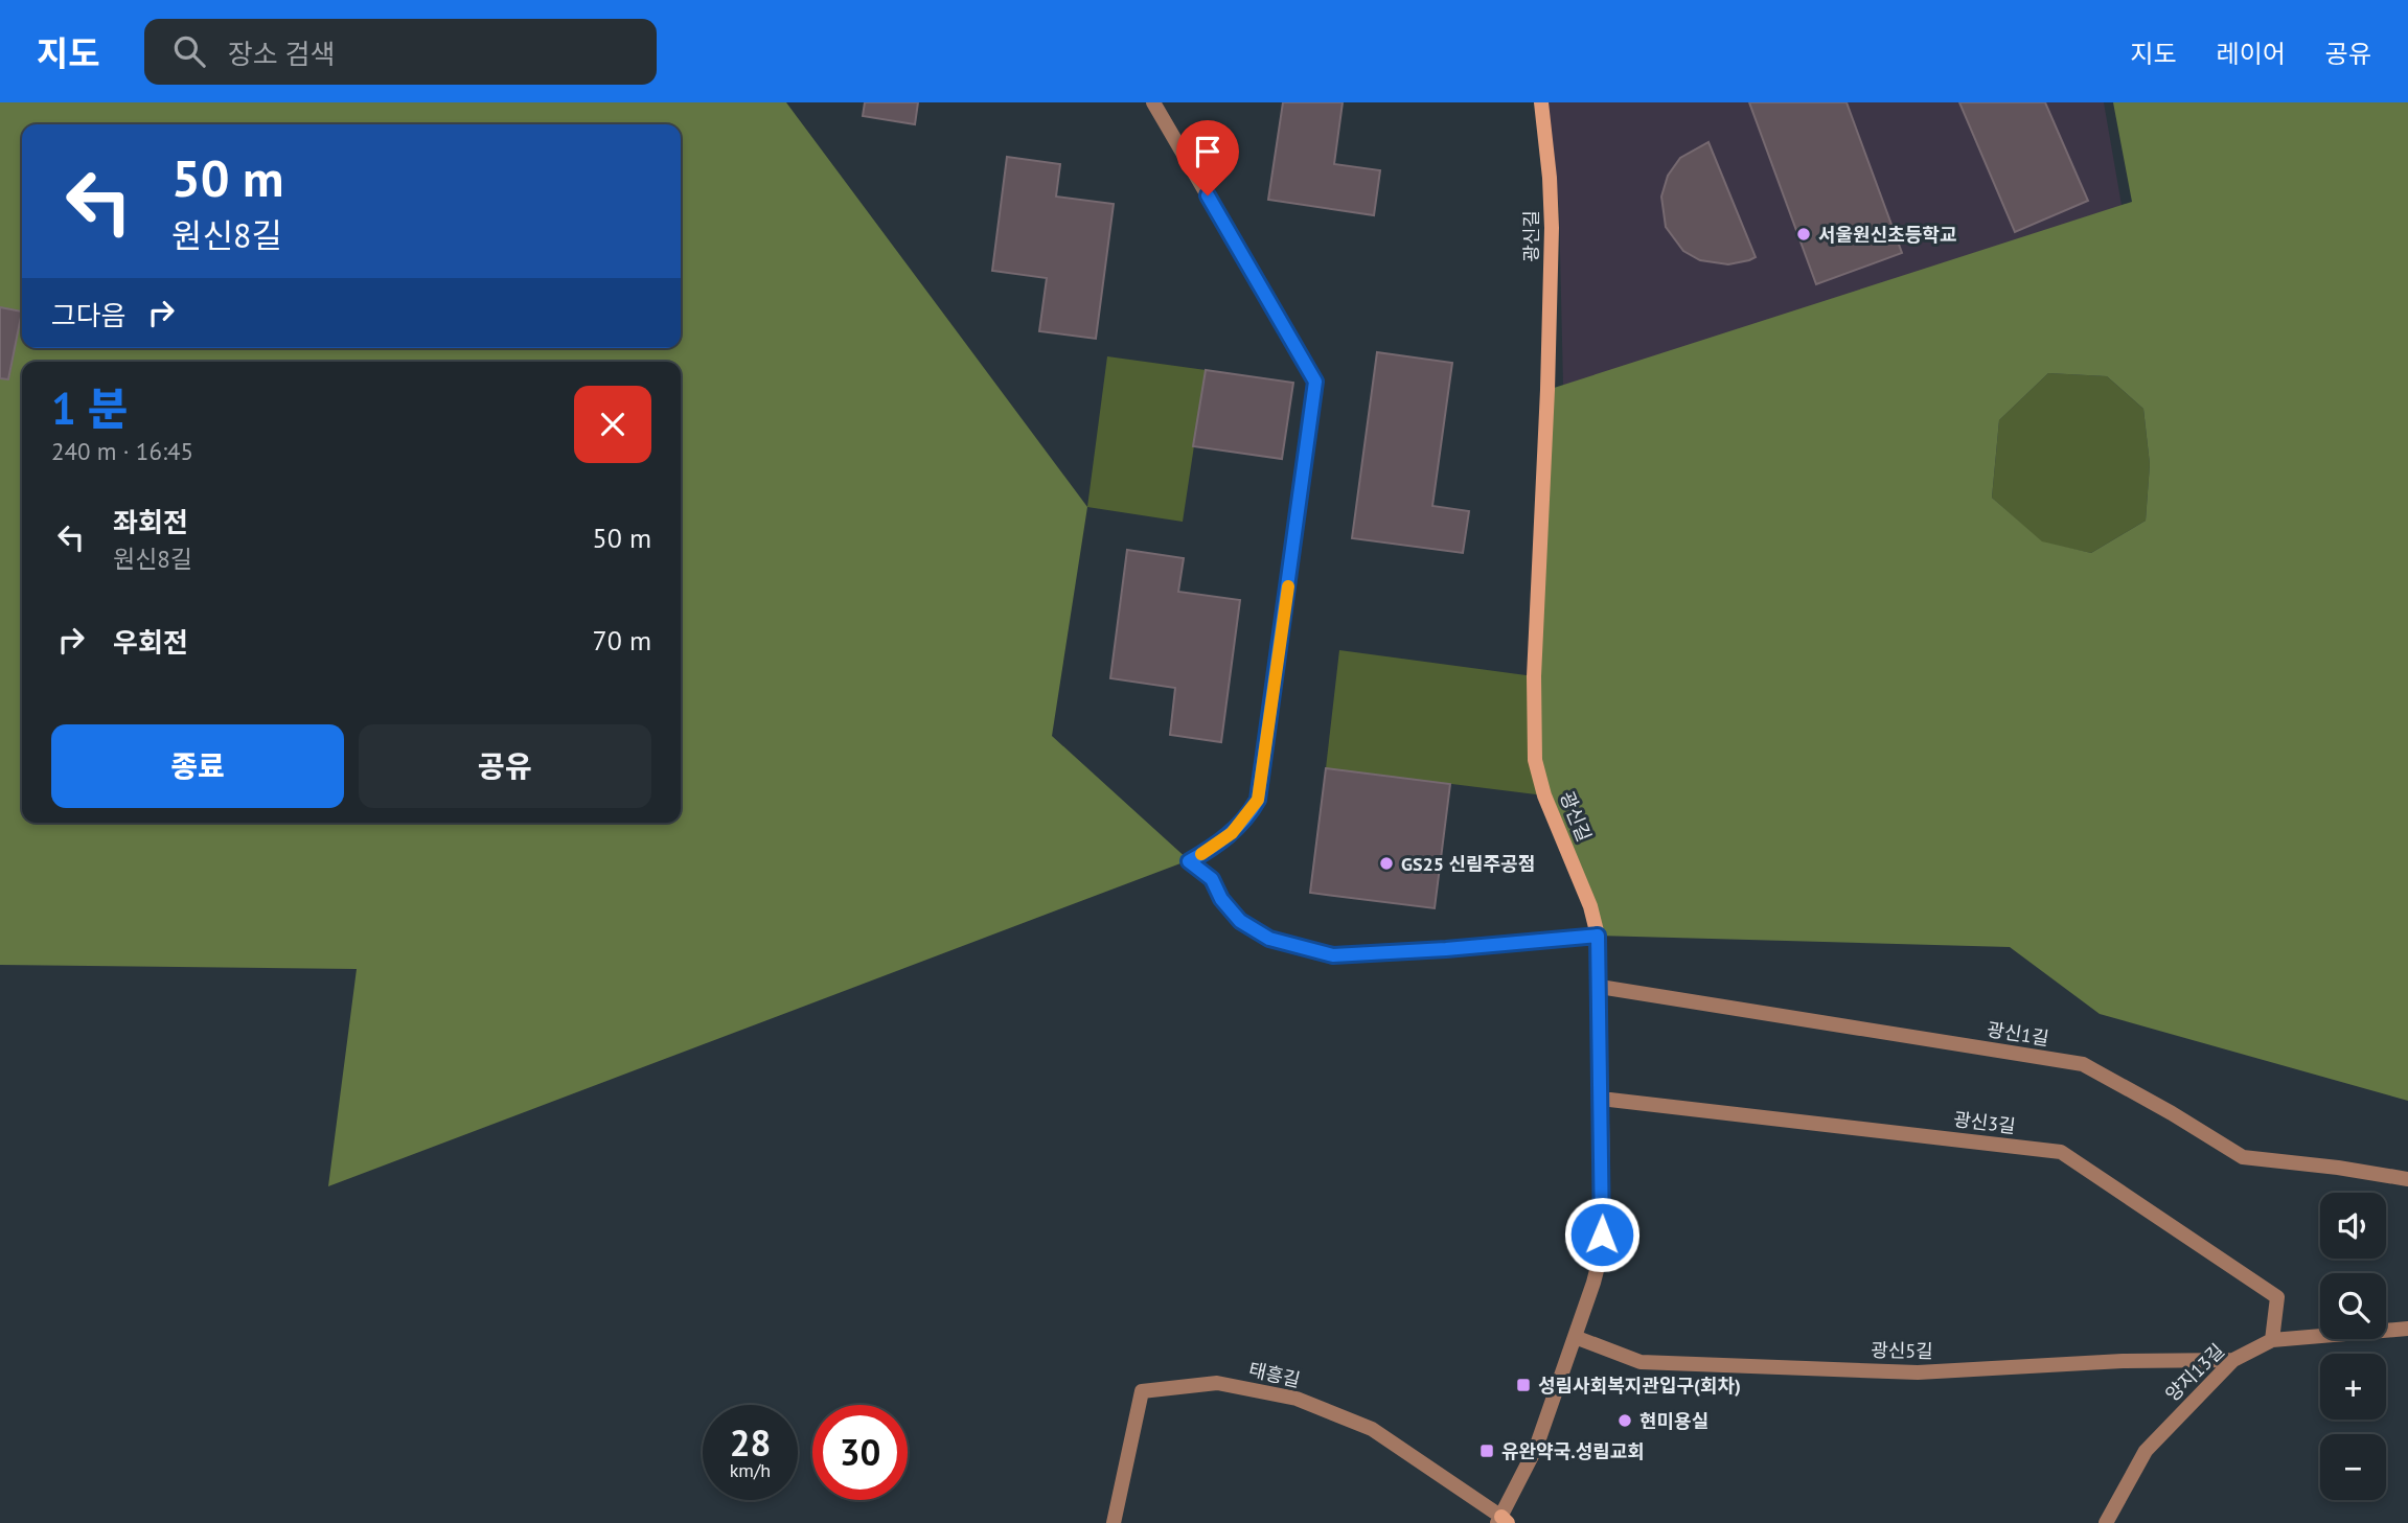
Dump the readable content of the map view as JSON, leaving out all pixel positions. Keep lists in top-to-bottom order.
{
  "streets": {
    "street": [
      "광신길",
      "광신1길",
      "광신3길",
      "광신5길",
      "양지13길",
      "태흥길"
    ]
  },
  "crossings": [
    ["광신길", "광신1길"],
    ["광신길", "광신3길"],
    ["광신길", "광신5길"],
    ["광신길", "태흥길"],
    ["광신3길", "양지13길"],
    ["광신5길", "양지13길"]
  ],
  "places": {
    "other": ["서울원신초등학교", "GS25 신림주공점", "현미용실"],
    "transit": ["성림사회복지관입구(회차)", "유완약국.성림교회"]
  },
  "page": {
    "header": "지도",
    "search": "장소 검색",
    "nav": ["지도", "레이어", "공유"],
    "turn": ["50 m", "원신8길"],
    "then": "그다음",
    "heading": ["1 분", "240 m · 16:45"],
    "list": [
      {
        "name": "좌회전",
        "note": "원신8길",
        "value": "50 m"
      },
      {
        "name": "우회전",
        "value": "70 m"
      }
    ],
    "buttons": ["종료", "공유"],
    "map_buttons": ["+", "−"],
    "speed": "28 km/h",
    "limit": "30"
  }
}
